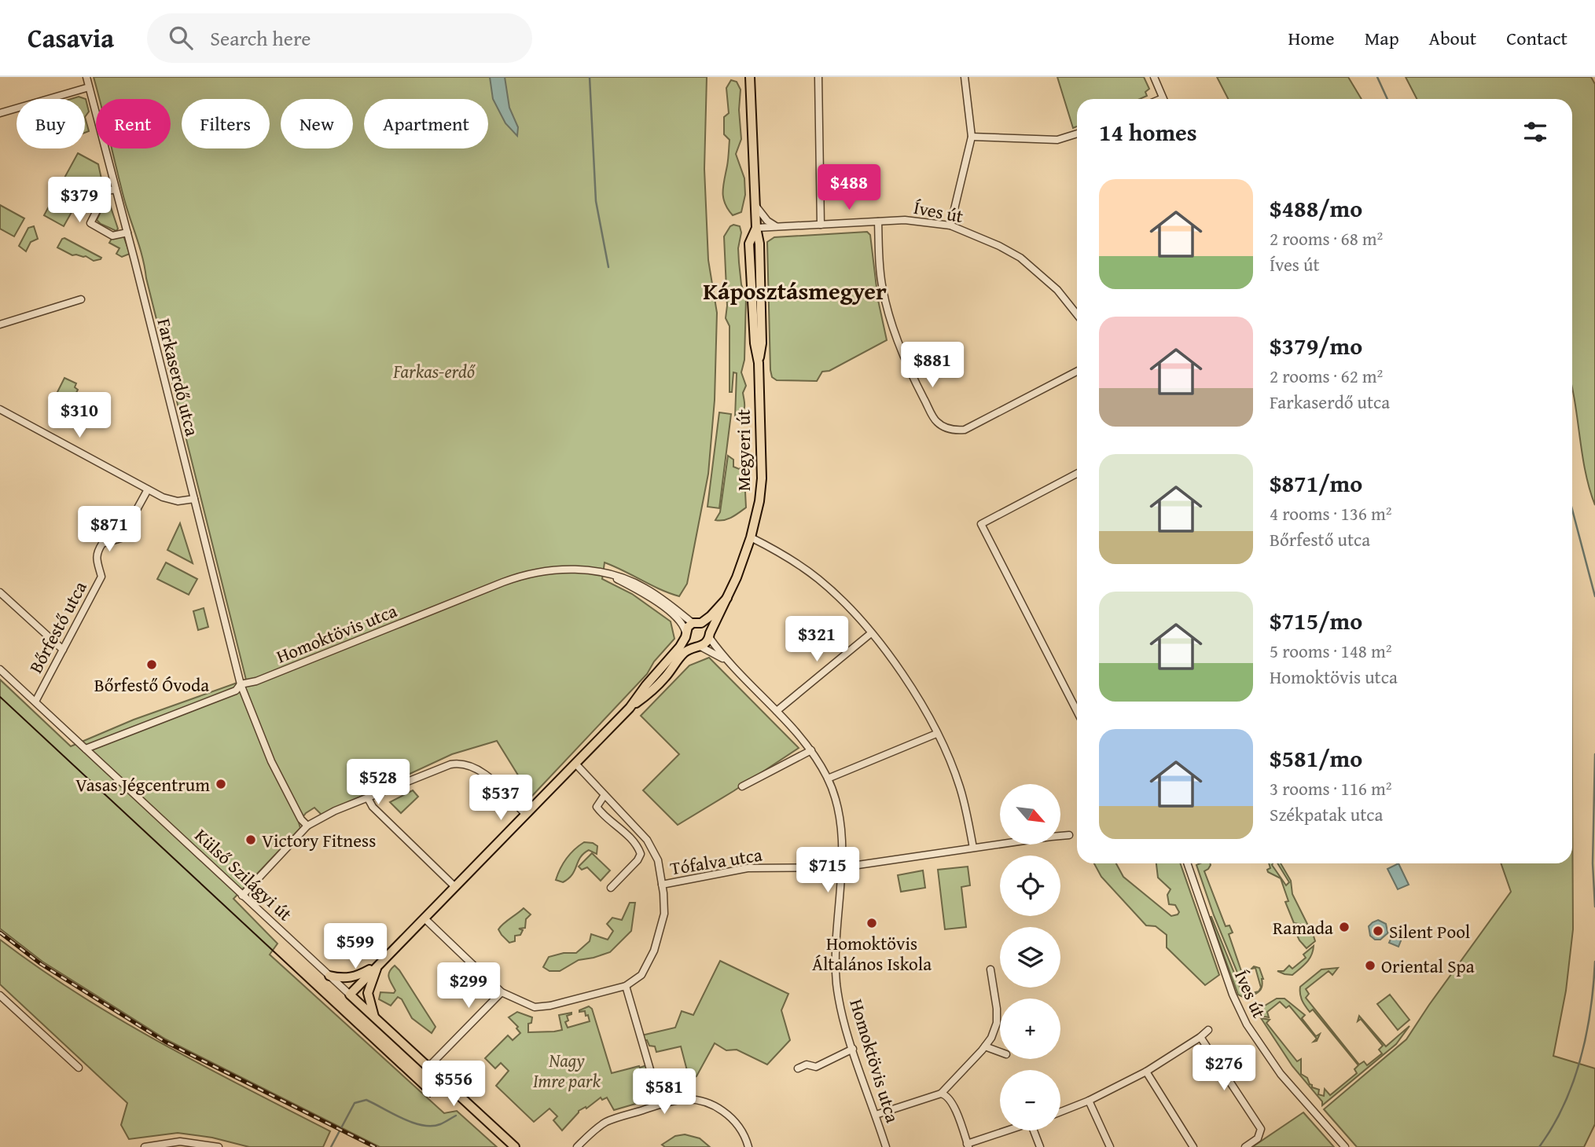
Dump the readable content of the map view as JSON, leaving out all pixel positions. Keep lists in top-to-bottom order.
{
  "streets": {
    "main road": ["Megyeri út", "Külső Szilágyi út"],
    "street": [
      "Íves út",
      "Farkaserdő utca",
      "Bőrfestő utca",
      "Homoktövis utca",
      "Tófalva utca"
    ]
  },
  "crossings": [
    ["Íves út", "Megyeri út"],
    ["Farkaserdő utca", "Homoktövis utca"],
    ["Megyeri út", "Homoktövis utca"],
    ["Megyeri út", "Külső Szilágyi út"],
    ["Bőrfestő utca", "Külső Szilágyi út"],
    ["Homoktövis utca", "Tófalva utca"],
    ["Homoktövis utca", "Külső Szilágyi út"]
  ],
  "districts": ["Káposztásmegyer"],
  "parks": ["Farkas-erdő", "Nagy Imre park"],
  "places": [
    "Bőrfestő Óvoda",
    "Vasas Jégcentrum",
    "Victory Fitness",
    "Homoktövis Általános Iskola",
    "Ramada",
    "Silent Pool",
    "Oriental Spa"
  ],
  "north": "bottom right",
  "page": {
    "header": "Casavia",
    "search": "Search here",
    "nav": [
      "Home",
      "Map",
      "About",
      "Contact"
    ],
    "chip": [
      "Buy",
      "Rent",
      "Filters",
      "New",
      "Apartment"
    ],
    "heading": "14 homes",
    "price": [
      "$488",
      "$379",
      "$881",
      "$310",
      "$871",
      "$321",
      "$528",
      "$537",
      "$715",
      "$599",
      "$299",
      "$276",
      "$556",
      "$581"
    ],
    "list": [
      {
        "name": "$488/mo",
        "note": "2 rooms · 68 m² · Íves út"
      },
      {
        "name": "$379/mo",
        "note": "2 rooms · 62 m² · Farkaserdő utca"
      },
      {
        "name": "$871/mo",
        "note": "4 rooms · 136 m² · Bőrfestő utca"
      },
      {
        "name": "$715/mo",
        "note": "5 rooms · 148 m² · Homoktövis utca"
      },
      {
        "name": "$581/mo",
        "note": "3 rooms · 116 m² · Székpatak utca"
      }
    ],
    "map_buttons": ["+", "−"]
  }
}
